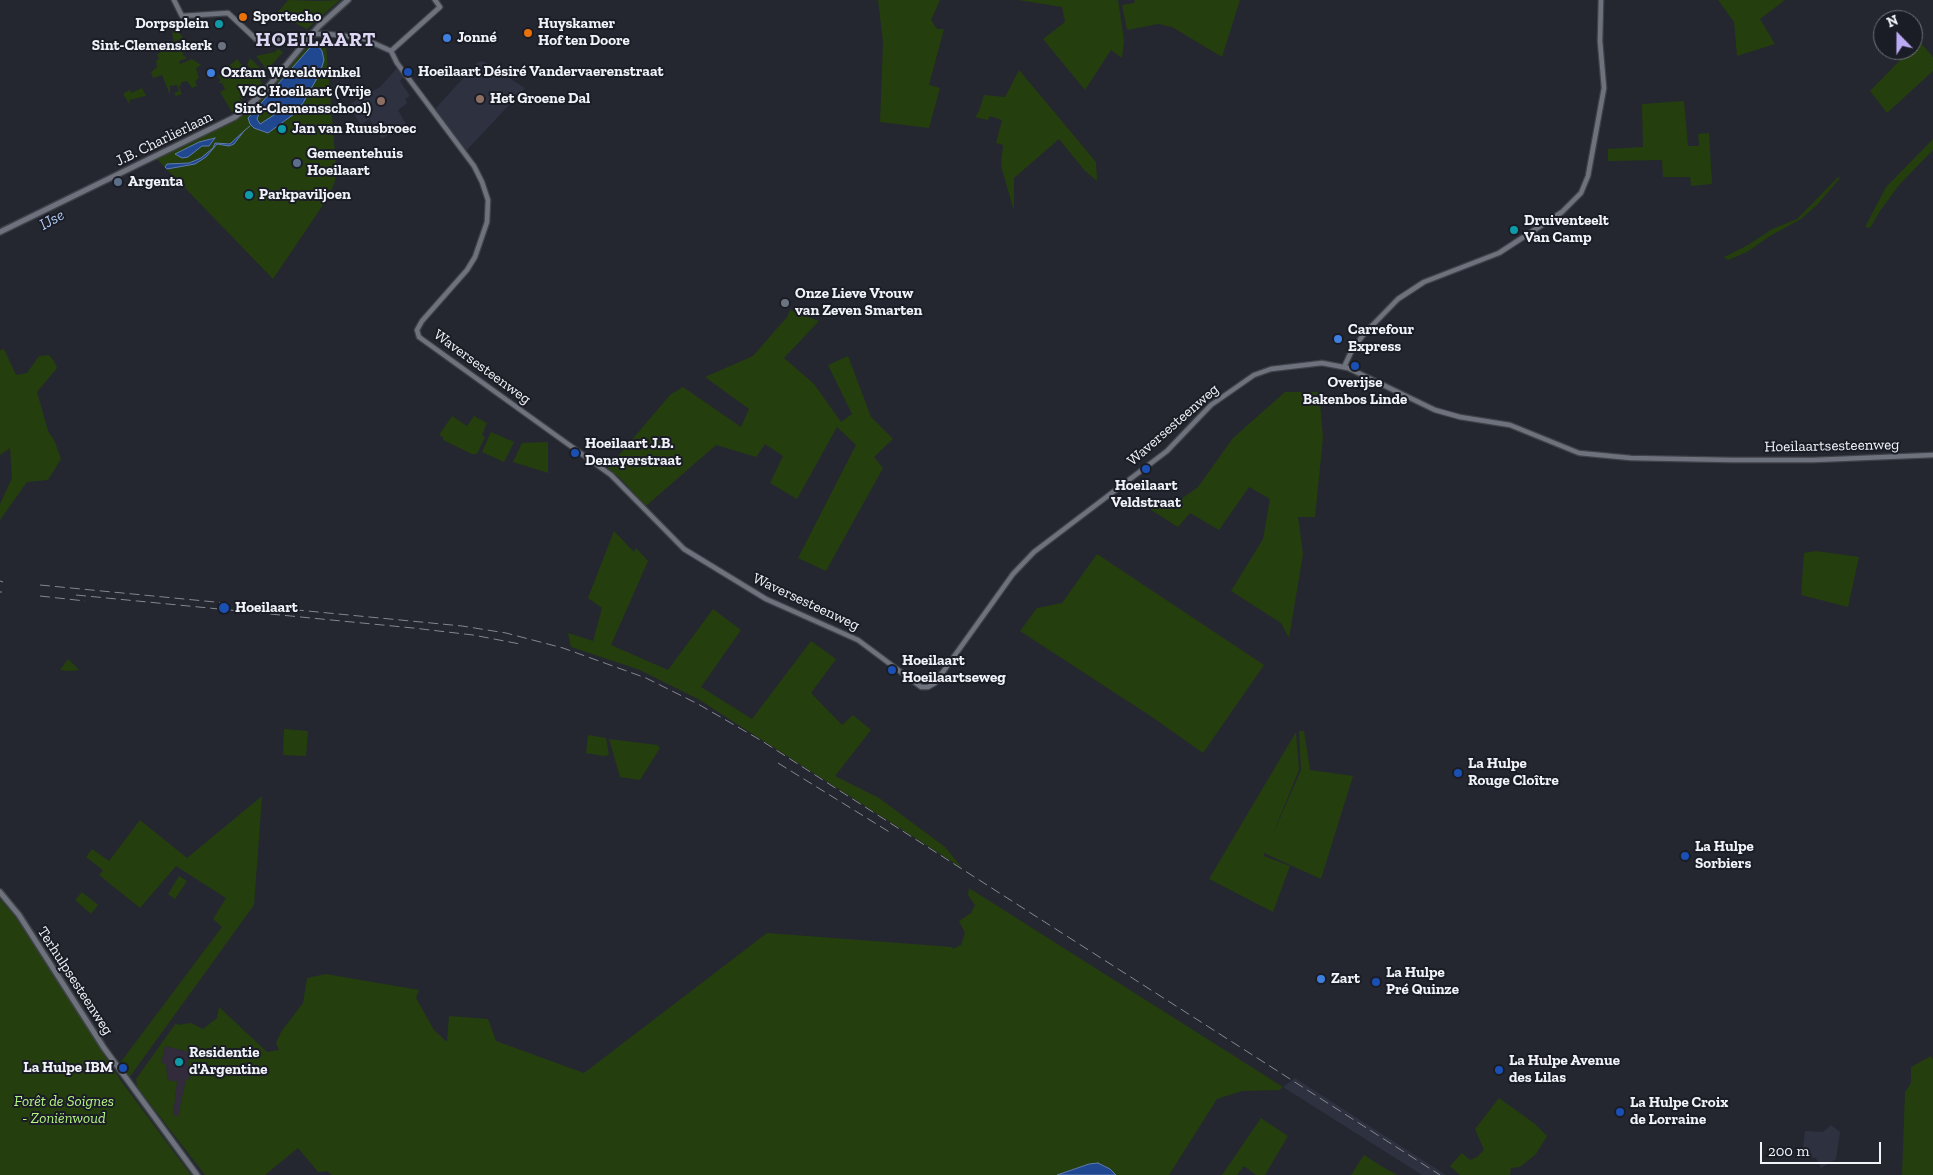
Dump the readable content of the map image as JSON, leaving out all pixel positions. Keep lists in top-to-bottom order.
{
  "streets": {
    "main road": ["J.B. Charlierlaan", "Terhulpsesteenweg"],
    "street": ["Waversesteenweg", "Hoeilaartsesteenweg"]
  },
  "crossings": [
    ["Waversesteenweg", "Hoeilaartsesteenweg"]
  ],
  "districts": ["HOEILAART"],
  "water": ["IJse"],
  "parks": ["Forêt de Soignes - Zoniënwoud"],
  "places": [
    "Sportecho",
    "Dorpsplein",
    "Huyskamer Hof ten Doore",
    "Jonné",
    "Sint-Clemenskerk",
    "Hoeilaart Désiré Vandervaerenstraat",
    "Oxfam Wereldwinkel",
    "Het Groene Dal",
    "VSC Hoeilaart (Vrije Sint-Clemensschool)",
    "Jan van Ruusbroec",
    "Gemeentehuis Hoeilaart",
    "Argenta",
    "Parkpaviljoen",
    "Druiventeelt Van Camp",
    "Onze Lieve Vrouw van Zeven Smarten",
    "Carrefour Express",
    "Overijse Bakenbos Linde",
    "Hoeilaart J.B. Denayerstraat",
    "Hoeilaart Veldstraat",
    "Hoeilaart",
    "Hoeilaart Hoeilaartseweg",
    "La Hulpe Rouge Cloître",
    "La Hulpe Sorbiers",
    "Zart",
    "La Hulpe Pré Quinze",
    "Residentie d'Argentine",
    "La Hulpe IBM",
    "La Hulpe Avenue des Lilas",
    "La Hulpe Croix de Lorraine"
  ],
  "scale_bar": "200 m",
  "north": "top"
}
